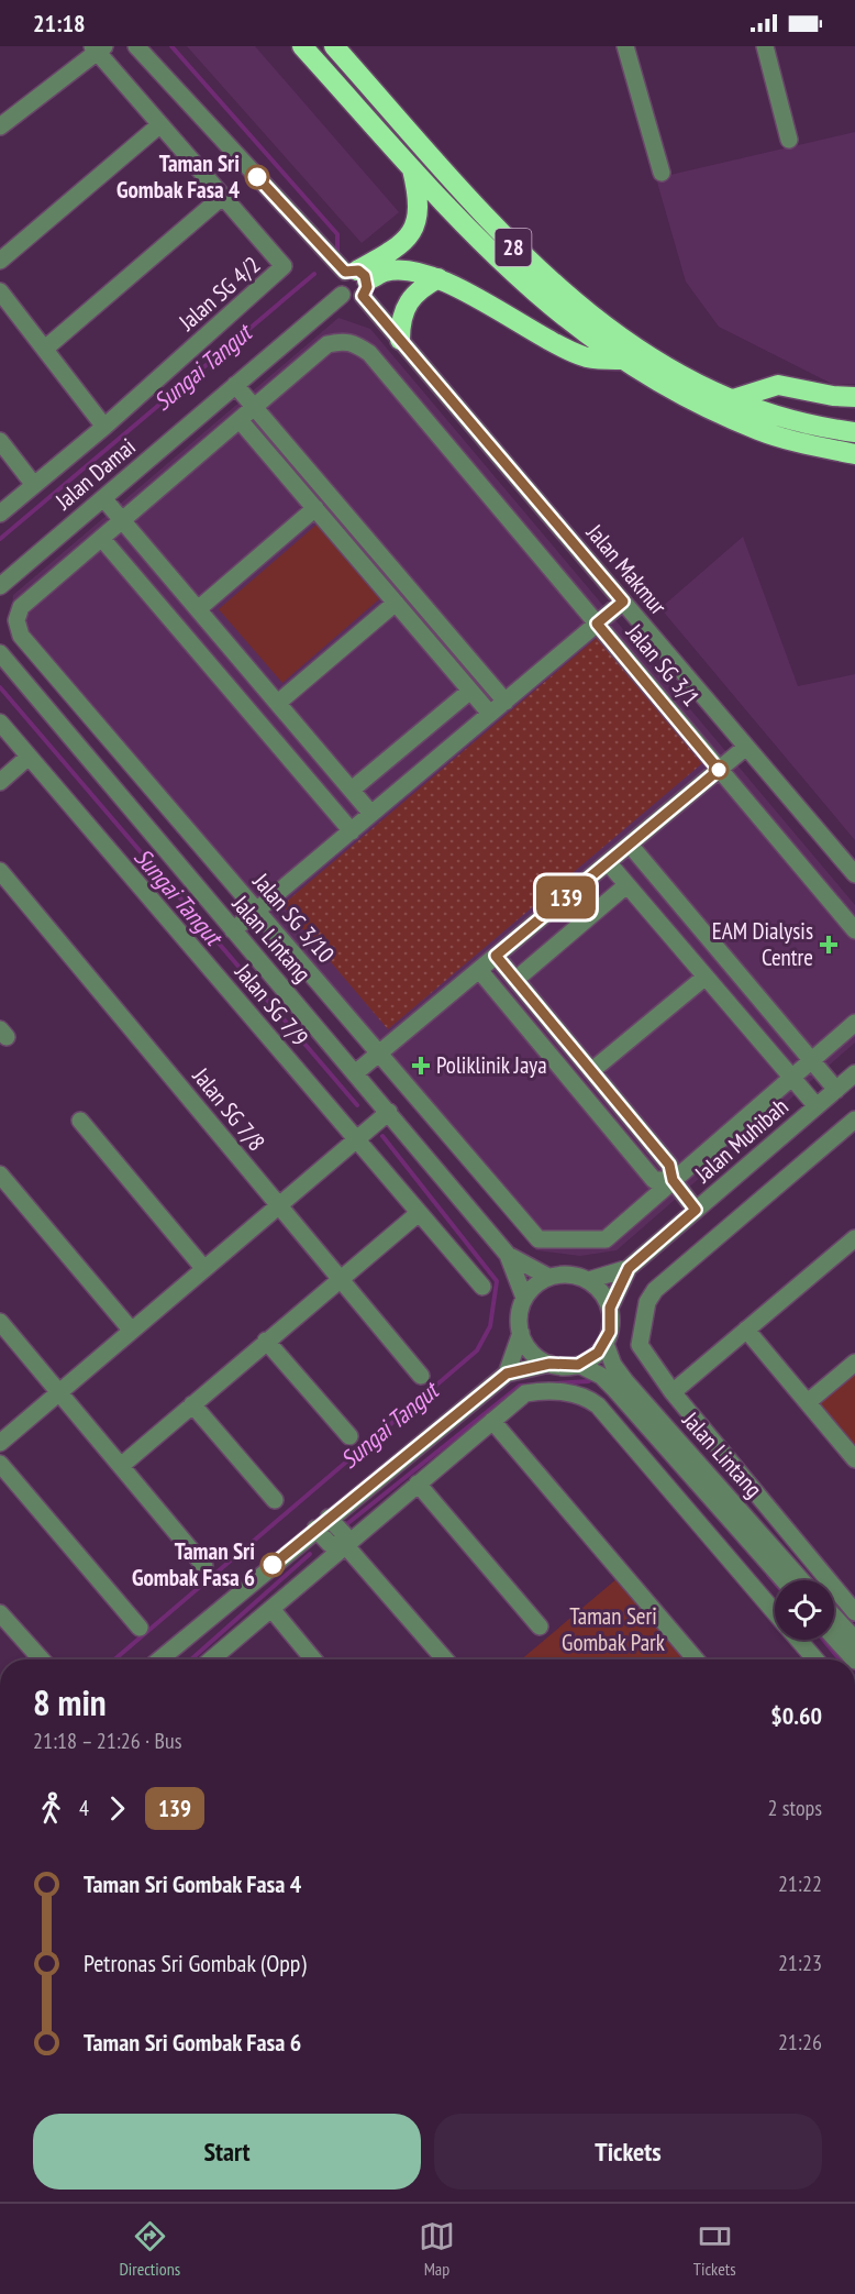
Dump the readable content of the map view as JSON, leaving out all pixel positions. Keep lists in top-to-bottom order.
{
  "streets": {
    "highway": ["28"],
    "street": [
      "Jalan SG 4/2",
      "Jalan Damai",
      "Jalan Makmur",
      "Jalan SG 3/1",
      "Jalan SG 3/10",
      "Jalan Lintang",
      "Jalan SG 7/9",
      "Jalan SG 7/8",
      "Jalan Muhibah"
    ]
  },
  "crossings": [
    ["Jalan Damai", "Jalan Makmur"],
    ["Jalan Lintang", "Jalan Muhibah"]
  ],
  "water": ["Sungai Tangut"],
  "parks": ["Taman Seri Gombak Park"],
  "places": {
    "other": ["Taman Sri Gombak Fasa 4", "Taman Sri Gombak Fasa 6"],
    "health": ["EAM Dialysis Centre", "Poliklinik Jaya"]
  },
  "lines": ["bus line 139"],
  "page": {
    "status": "21:18",
    "on_map": "139",
    "heading": ["8 min", "21:18 – 21:26 · Bus", "$0.60"],
    "legs": ["4", "139", "2 stops"],
    "list": [
      {
        "name": "Taman Sri Gombak Fasa 4",
        "value": "21:22"
      },
      {
        "name": "Petronas Sri Gombak (Opp)",
        "value": "21:23"
      },
      {
        "name": "Taman Sri Gombak Fasa 6",
        "value": "21:26"
      }
    ],
    "buttons": ["Start", "Tickets"],
    "tabs": ["Directions", "Map", "Tickets"]
  }
}
